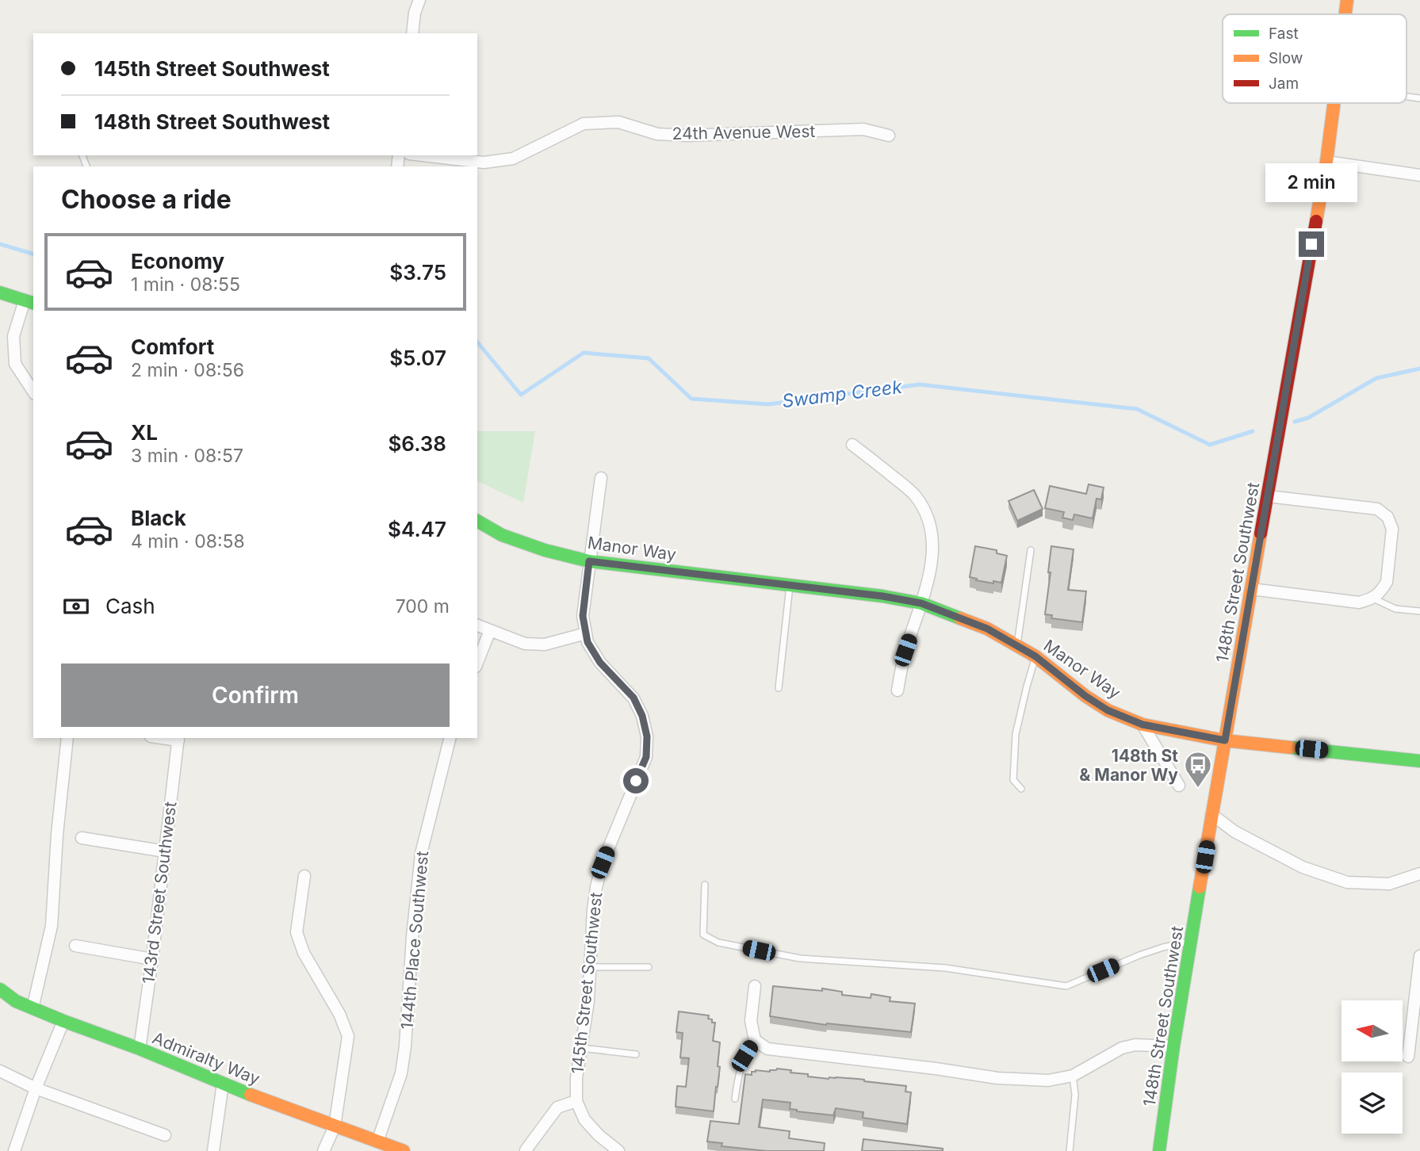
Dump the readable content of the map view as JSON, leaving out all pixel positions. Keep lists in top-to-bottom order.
{
  "streets": {
    "street": [
      "24th Avenue West",
      "Manor Way",
      "148th Street Southwest",
      "143rd Street Southwest",
      "144th Place Southwest",
      "145th Street Southwest",
      "Admiralty Way"
    ]
  },
  "crossings": [
    ["Manor Way", "148th Street Southwest"],
    ["Manor Way", "145th Street Southwest"],
    ["143rd Street Southwest", "Admiralty Way"],
    ["144th Place Southwest", "Admiralty Way"]
  ],
  "water": ["Swamp Creek"],
  "places": {
    "bus stop": ["148th St & Manor Wy"]
  },
  "legend": ["Fast", "Slow", "Jam"],
  "north": "left",
  "page": {
    "banner": ["145th Street Southwest", "148th Street Southwest"],
    "bubble": "2 min",
    "heading": "Choose a ride",
    "list": [
      {
        "name": "Economy",
        "note": "1 min · 08:55",
        "value": "$3.75"
      },
      {
        "name": "Comfort",
        "note": "2 min · 08:56",
        "value": "$5.07"
      },
      {
        "name": "XL",
        "note": "3 min · 08:57",
        "value": "$6.38"
      },
      {
        "name": "Black",
        "note": "4 min · 08:58",
        "value": "$4.47"
      }
    ],
    "pay": ["Cash", "700 m"],
    "buttons": "Confirm"
  }
}
